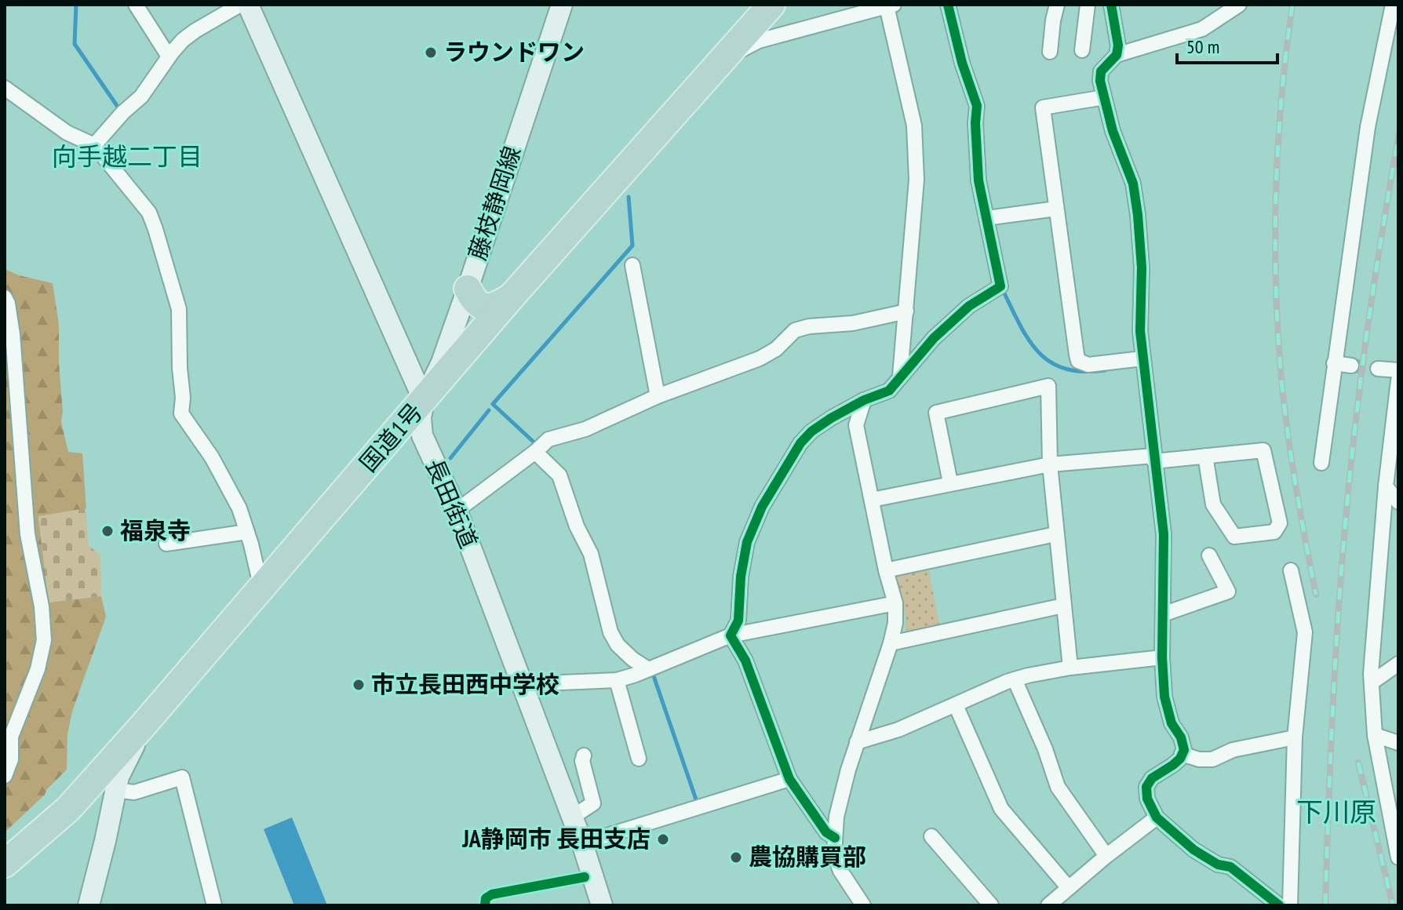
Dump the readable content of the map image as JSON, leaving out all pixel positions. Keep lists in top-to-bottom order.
{
  "streets": {
    "highway": ["国道1号"],
    "main road": ["藤枝静岡線", "長田街道"]
  },
  "crossings": [
    ["藤枝静岡線", "国道1号"],
    ["藤枝静岡線", "長田街道"],
    ["国道1号", "長田街道"]
  ],
  "districts": ["向手越二丁目", "下川原"],
  "places": [
    "ラウンドワン",
    "福泉寺",
    "市立長田西中学校",
    "JA静岡市 長田支店",
    "農協購買部"
  ],
  "scale_bar": "50 m"
}
